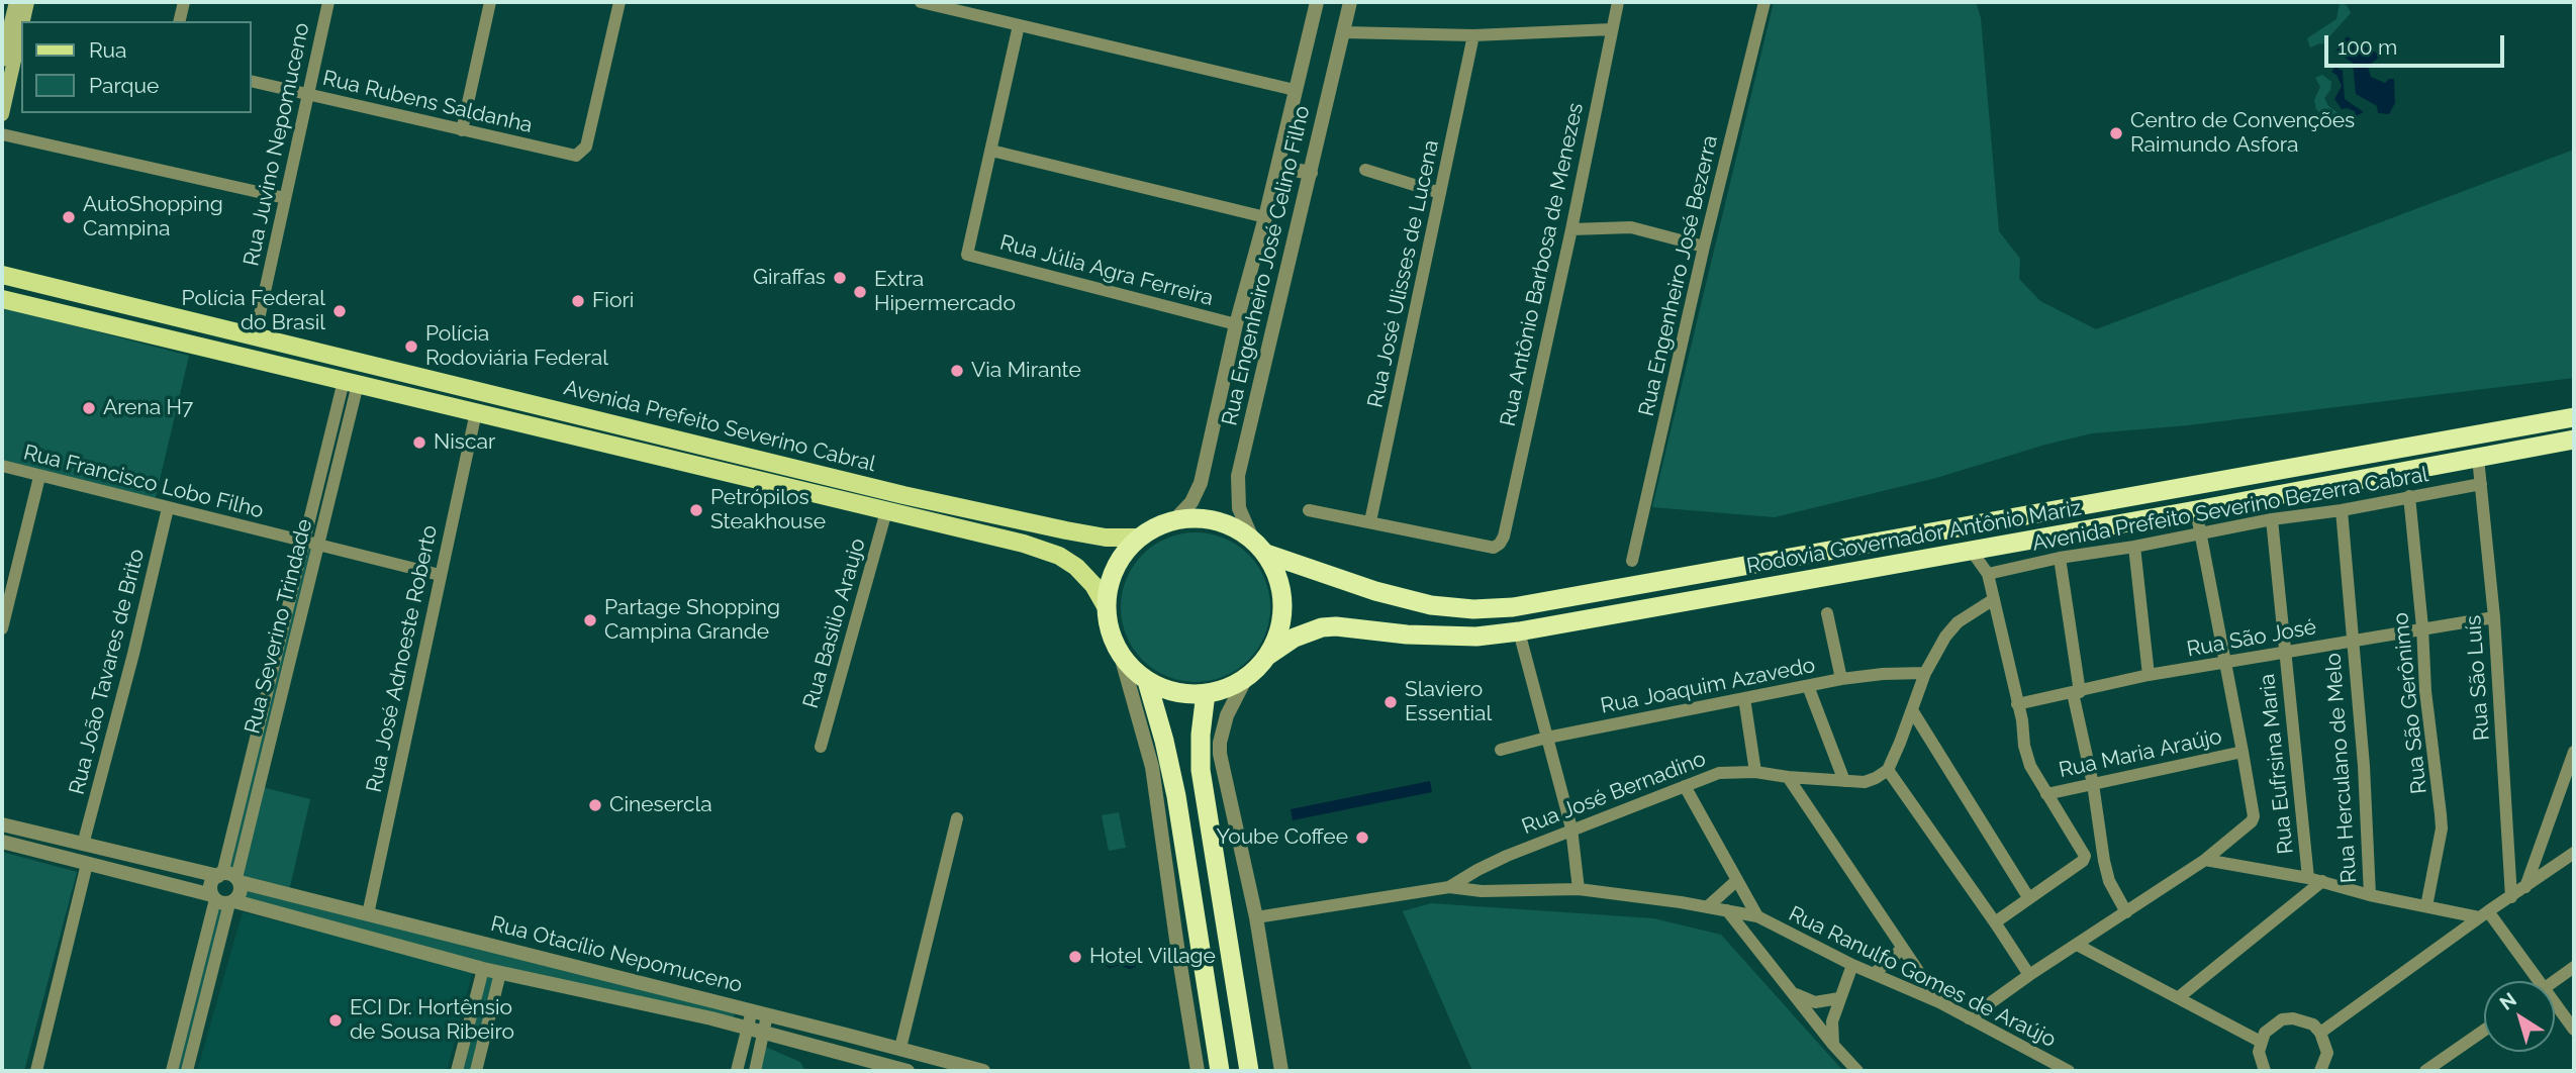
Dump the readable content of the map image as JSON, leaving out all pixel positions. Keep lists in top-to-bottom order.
{
  "streets": {
    "highway": ["Rodovia Governador Antônio Mariz"],
    "main road": ["Avenida Prefeito Severino Cabral"],
    "street": [
      "Rua Rubens Saldanha",
      "Rua Juvino Nepomuceno",
      "Rua Antônio Barbosa de Menezes",
      "Rua Engenheiro José Celino Filho",
      "Rua Júlia Agra Ferreira",
      "Rua José Ulisses de Lucena",
      "Rua Engenheiro José Bezerra",
      "Rua Francisco Lobo Filho",
      "Avenida Prefeito Severino Bezerra Cabral",
      "Rua Basilio Araujo",
      "Rua Severino Trindade",
      "Rua São José",
      "Rua José Adnoeste Roberto",
      "Rua João Tavares de Brito",
      "Rua São Luís",
      "Rua Joaquim Azavedo",
      "Rua São Gerônimo",
      "Rua Maria Araújo",
      "Rua Eufrsina Maria",
      "Rua Herculano de Melo",
      "Rua José Bernadino",
      "Rua Otacílio Nepomuceno",
      "Rua Ranulfo Gomes de Araújo"
    ]
  },
  "crossings": [
    ["Rua Rubens Saldanha", "Rua Juvino Nepomuceno"],
    ["Rua Juvino Nepomuceno", "Avenida Prefeito Severino Cabral"],
    ["Rua Antônio Barbosa de Menezes", "Rua José Ulisses de Lucena"],
    ["Rua Engenheiro José Celino Filho", "Rua Júlia Agra Ferreira"],
    ["Rua Engenheiro José Celino Filho", "Avenida Prefeito Severino Cabral"],
    ["Rua Engenheiro José Celino Filho", "Rodovia Governador Antônio Mariz"],
    ["Avenida Prefeito Severino Cabral", "Rodovia Governador Antônio Mariz"],
    ["Avenida Prefeito Severino Cabral", "Rua Basilio Araujo"],
    ["Avenida Prefeito Severino Cabral", "Rua Severino Trindade"],
    ["Avenida Prefeito Severino Cabral", "Rua José Adnoeste Roberto"],
    ["Rua Francisco Lobo Filho", "Rua Severino Trindade"],
    ["Rua Francisco Lobo Filho", "Rua José Adnoeste Roberto"],
    ["Rua Francisco Lobo Filho", "Rua João Tavares de Brito"],
    ["Avenida Prefeito Severino Bezerra Cabral", "Rua São Luís"],
    ["Avenida Prefeito Severino Bezerra Cabral", "Rua São Gerônimo"],
    ["Avenida Prefeito Severino Bezerra Cabral", "Rua Eufrsina Maria"],
    ["Avenida Prefeito Severino Bezerra Cabral", "Rua Herculano de Melo"],
    ["Rodovia Governador Antônio Mariz", "Rua São Luís"],
    ["Rua Severino Trindade", "Rua Otacílio Nepomuceno"],
    ["Rua São José", "Rua São Luís"],
    ["Rua São José", "Rua São Gerônimo"],
    ["Rua São José", "Rua Eufrsina Maria"],
    ["Rua São José", "Rua Herculano de Melo"],
    ["Rua José Adnoeste Roberto", "Rua Otacílio Nepomuceno"],
    ["Rua João Tavares de Brito", "Rua Otacílio Nepomuceno"],
    ["Rua José Bernadino", "Rua Ranulfo Gomes de Araújo"]
  ],
  "places": [
    "Centro de Convenções Raimundo Asfora",
    "AutoShopping Campina",
    "Giraffas",
    "Extra Hipermercado",
    "Fiori",
    "Polícia Federal do Brasil",
    "Polícia Rodoviária Federal",
    "Via Mirante",
    "Arena H7",
    "Niscar",
    "Petrópilos Steakhouse",
    "Partage Shopping Campina Grande",
    "Slaviero Essential",
    "Cinesercla",
    "Yoube Coffee",
    "Hotel Village",
    "ECI Dr. Hortênsio de Sousa Ribeiro"
  ],
  "legend": ["Rua", "Parque"],
  "scale_bar": "100 m",
  "north": "top left"
}
